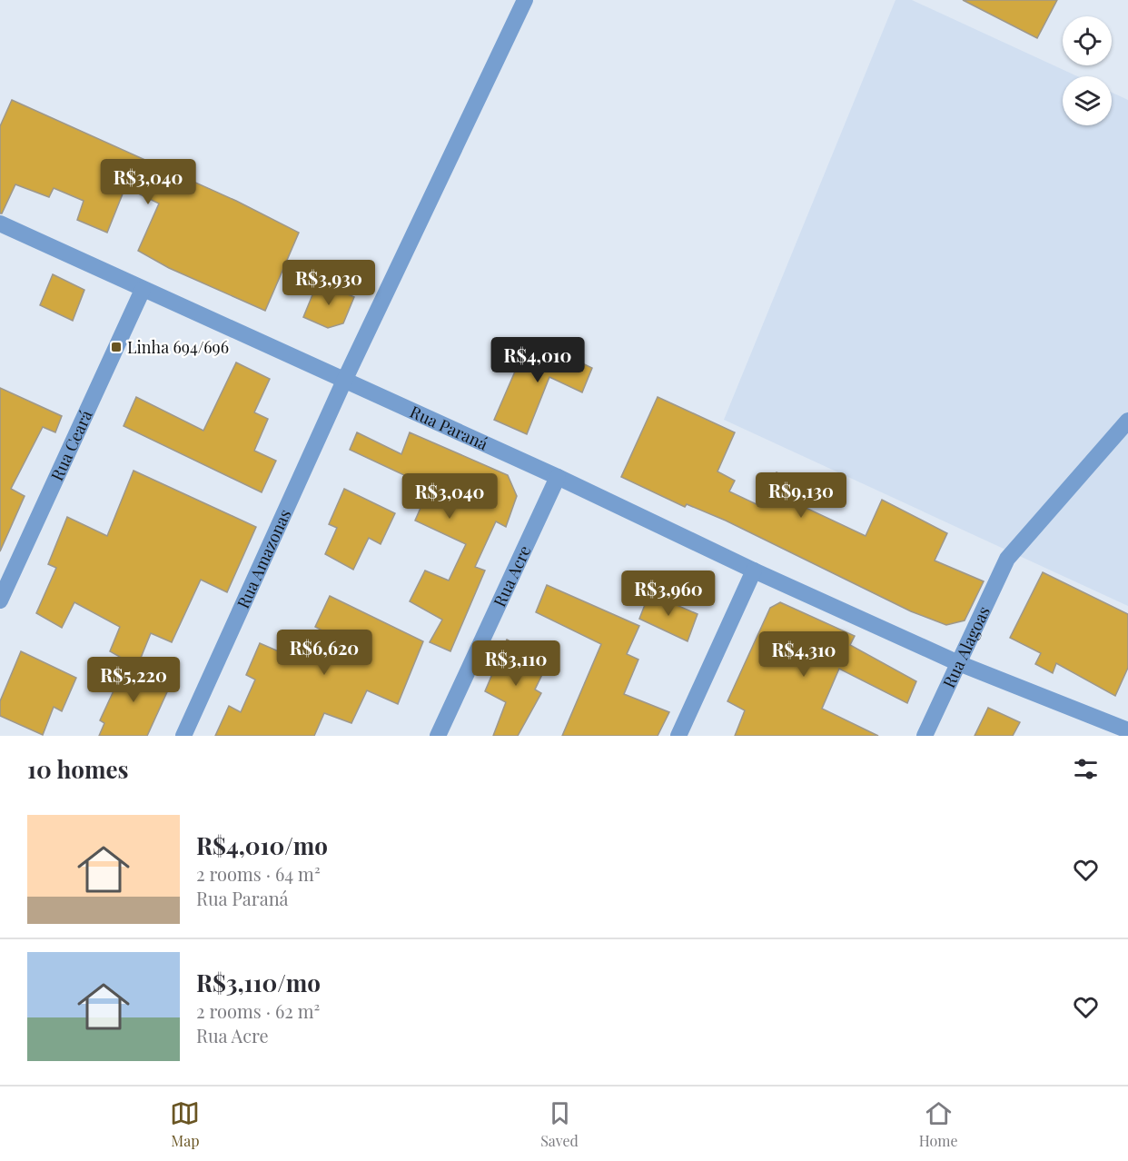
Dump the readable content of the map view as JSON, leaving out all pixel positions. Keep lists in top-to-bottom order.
{
  "streets": {
    "street": [
      "Rua Paraná",
      "Rua Ceará",
      "Rua Amazonas",
      "Rua Acre",
      "Rua Alagoas"
    ]
  },
  "crossings": [
    ["Rua Paraná", "Rua Ceará"],
    ["Rua Paraná", "Rua Amazonas"],
    ["Rua Paraná", "Rua Acre"],
    ["Rua Paraná", "Rua Alagoas"]
  ],
  "places": {
    "transit": ["Linha 694/696"]
  },
  "page": {
    "price": [
      "R$3,040",
      "R$3,930",
      "R$4,010",
      "R$9,130",
      "R$3,040",
      "R$3,960",
      "R$6,620",
      "R$4,310",
      "R$3,110",
      "R$5,220"
    ],
    "heading": "10 homes",
    "list": [
      {
        "name": "R$4,010/mo",
        "note": "2 rooms · 64 m² · Rua Paraná"
      },
      {
        "name": "R$3,110/mo",
        "note": "2 rooms · 62 m² · Rua Acre"
      }
    ],
    "tabs": ["Map", "Saved", "Home"]
  }
}
